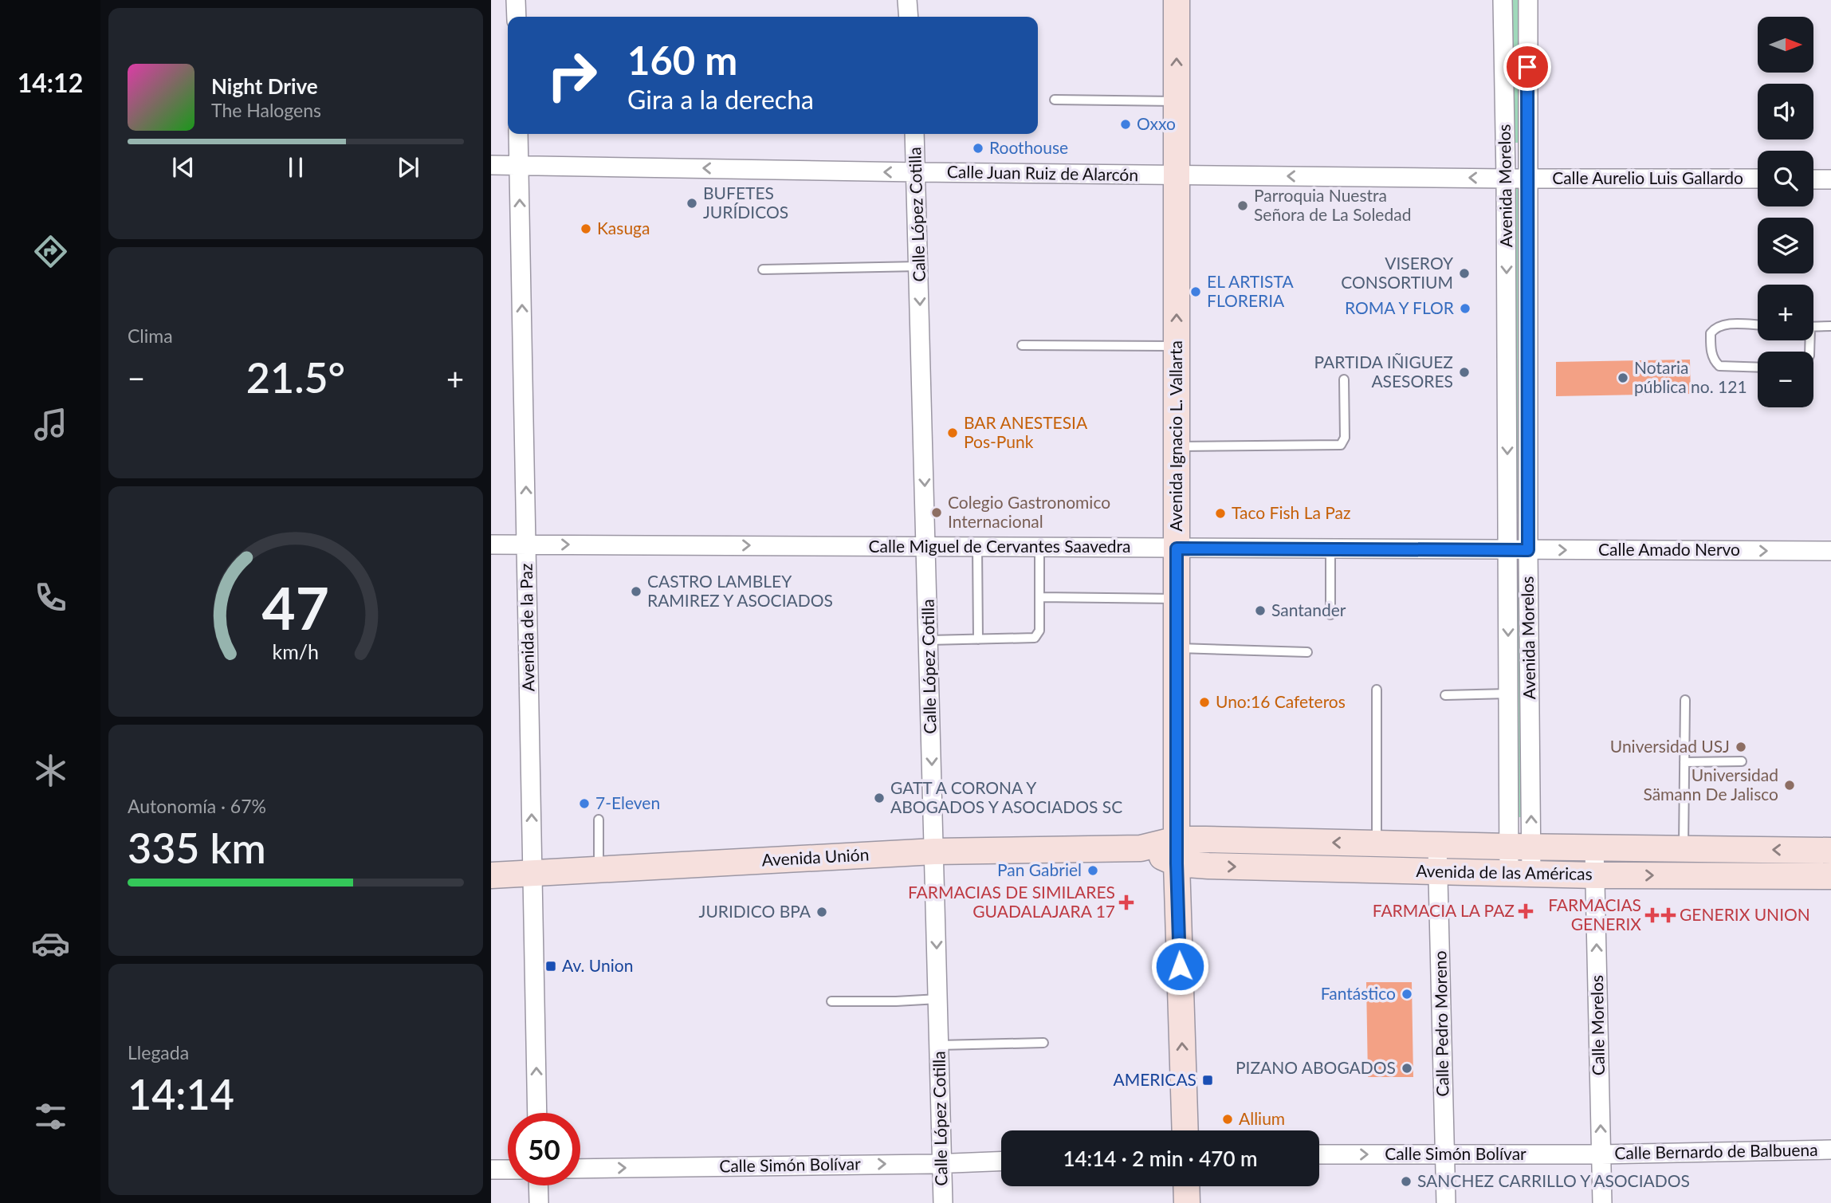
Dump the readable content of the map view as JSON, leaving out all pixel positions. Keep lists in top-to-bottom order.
{
  "streets": {
    "main road": ["Avenida Ignacio L. Vallarta", "Avenida Unión", "Avenida de las Américas"],
    "street": [
      "Calle Juan Ruiz de Alarcón",
      "Calle Aurelio Luis Gallardo",
      "Avenida Morelos",
      "Calle López Cotilla",
      "Calle Miguel de Cervantes Saavedra",
      "Calle Amado Nervo",
      "Avenida de la Paz",
      "Calle Pedro Moreno",
      "Calle Morelos",
      "Calle Bernardo de Balbuena",
      "Calle Simón Bolívar"
    ]
  },
  "crossings": [
    ["Calle Juan Ruiz de Alarcón", "Calle Aurelio Luis Gallardo"],
    ["Calle Juan Ruiz de Alarcón", "Avenida Morelos"],
    ["Calle Juan Ruiz de Alarcón", "Calle López Cotilla"],
    ["Calle Juan Ruiz de Alarcón", "Avenida Ignacio L. Vallarta"],
    ["Calle Juan Ruiz de Alarcón", "Avenida de la Paz"],
    ["Calle Aurelio Luis Gallardo", "Avenida Morelos"],
    ["Avenida Morelos", "Calle Miguel de Cervantes Saavedra"],
    ["Avenida Morelos", "Calle Amado Nervo"],
    ["Avenida Morelos", "Avenida de las Américas"],
    ["Calle López Cotilla", "Calle Miguel de Cervantes Saavedra"],
    ["Calle López Cotilla", "Avenida Unión"],
    ["Calle López Cotilla", "Calle Simón Bolívar"],
    ["Avenida Ignacio L. Vallarta", "Calle Miguel de Cervantes Saavedra"],
    ["Avenida Ignacio L. Vallarta", "Avenida Unión"],
    ["Avenida Ignacio L. Vallarta", "Avenida de las Américas"],
    ["Calle Miguel de Cervantes Saavedra", "Calle Amado Nervo"],
    ["Calle Miguel de Cervantes Saavedra", "Avenida de la Paz"],
    ["Avenida de la Paz", "Avenida Unión"],
    ["Avenida Unión", "Avenida de las Américas"],
    ["Avenida de las Américas", "Calle Pedro Moreno"],
    ["Avenida de las Américas", "Calle Morelos"],
    ["Calle Pedro Moreno", "Calle Simón Bolívar"],
    ["Calle Morelos", "Calle Bernardo de Balbuena"],
    ["Calle Morelos", "Calle Simón Bolívar"],
    ["Calle Bernardo de Balbuena", "Calle Simón Bolívar"]
  ],
  "one_way": [
    "Calle Juan Ruiz de Alarcón",
    "Calle López Cotilla",
    "Avenida Ignacio L. Vallarta",
    "Calle Miguel de Cervantes Saavedra",
    "Calle Amado Nervo",
    "Avenida de la Paz",
    "Calle Morelos",
    "Calle Simón Bolívar"
  ],
  "places": {
    "other": [
      "Oxxo",
      "Roothouse",
      "BUFETES JURÍDICOS",
      "Parroquia Nuestra Señora de La Soledad",
      "Kasuga",
      "VISEROY CONSORTIUM",
      "EL ARTISTA FLORERIA",
      "ROMA Y FLOR",
      "PARTIDA IÑIGUEZ ASESORES",
      "Notaria pública no. 121",
      "BAR ANESTESIA Pos-Punk",
      "Colegio Gastronomico Internacional",
      "Taco Fish La Paz",
      "CASTRO LAMBLEY RAMIREZ Y ASOCIADOS",
      "Santander",
      "Uno:16 Cafeteros",
      "Universidad USJ",
      "Universidad Sämann De Jalisco",
      "GATT A CORONA Y ABOGADOS Y ASOCIADOS SC",
      "7-Eleven",
      "Pan Gabriel",
      "JURIDICO BPA",
      "Fantástico",
      "PIZANO ABOGADOS",
      "Allium",
      "SANCHEZ CARRILLO Y ASOCIADOS"
    ],
    "health": [
      "FARMACIAS DE SIMILARES GUADALAJARA 17",
      "FARMACIA LA PAZ",
      "FARMACIAS GENERIX",
      "GENERIX UNION"
    ],
    "transit": ["Av. Union", "AMERICAS"]
  },
  "north": "right",
  "page": {
    "tabs": "14:12",
    "map_buttons": ["+", "−"],
    "turn": ["160 m", "Gira a la derecha"],
    "song": ["Night Drive", "The Halogens"],
    "tile": [
      "Clima",
      ["Autonomía · 67%", "335 km"],
      ["Llegada", "14:14"]
    ],
    "heat": ["−", "21.5°", "+"],
    "limit": "50",
    "trip": "14:14 · 2 min · 470 m",
    "gauge": ["47", "km/h"]
  }
}
